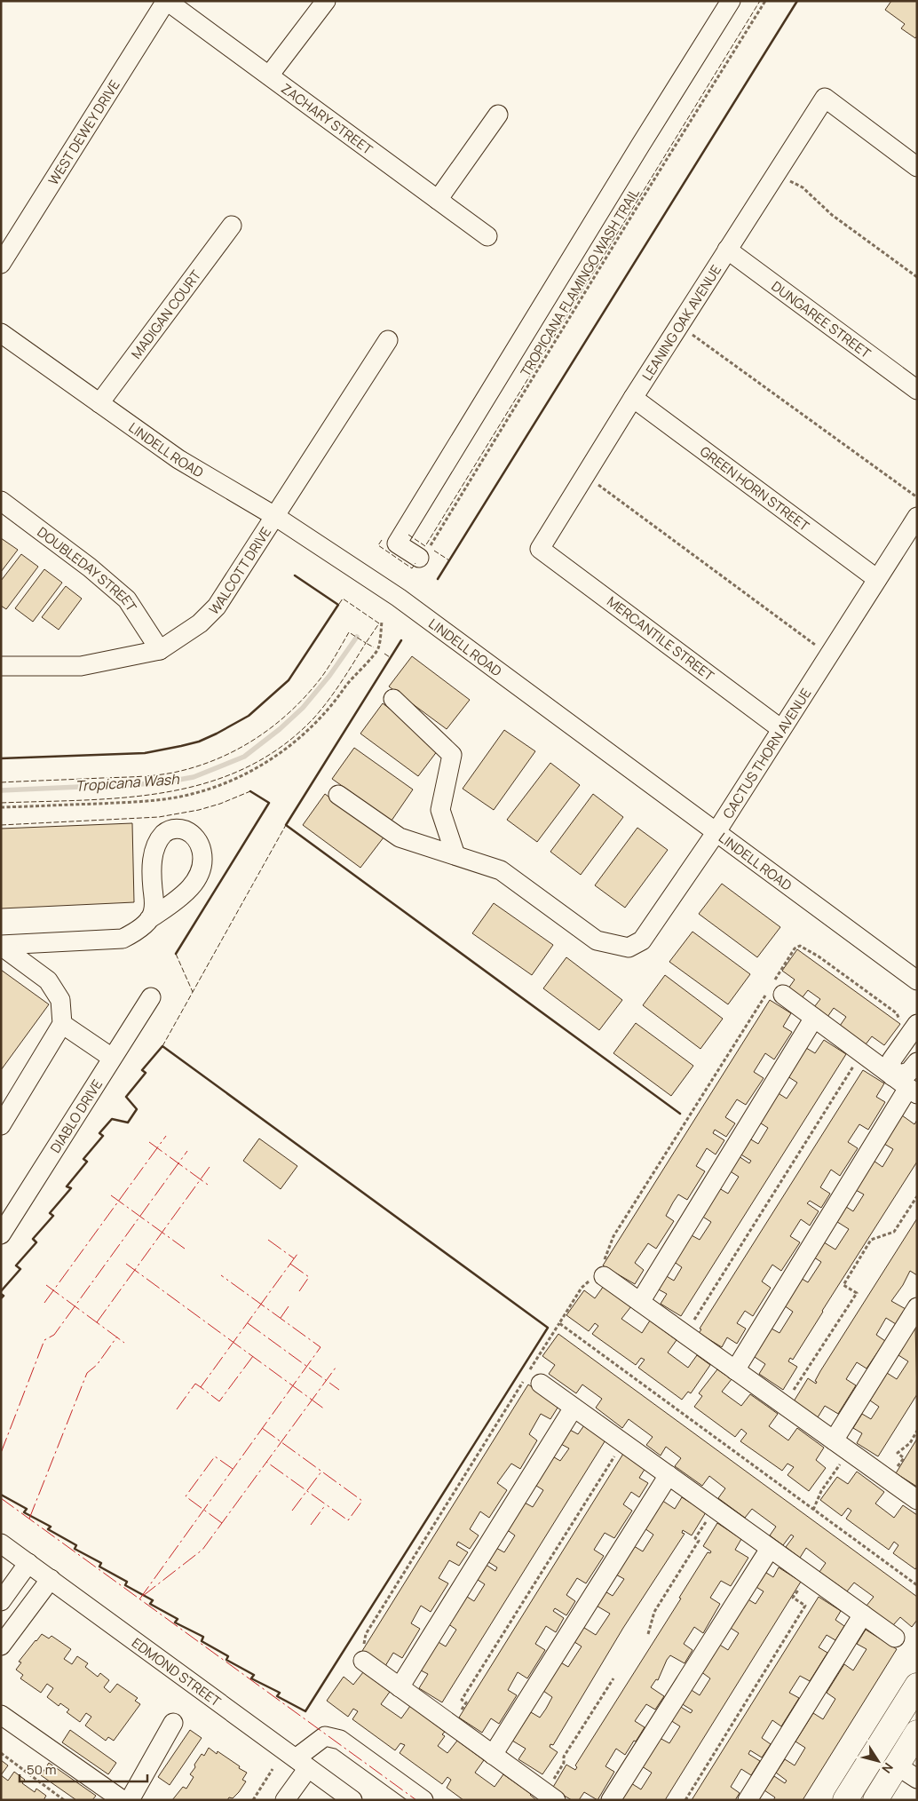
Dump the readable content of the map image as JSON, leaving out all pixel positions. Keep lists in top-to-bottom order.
{
  "streets": {
    "street": [
      "ZACHARY STREET",
      "WEST DEWEY DRIVE",
      "MADIGAN COURT",
      "DUNGAREE STREET",
      "LEANING OAK AVENUE",
      "LINDELL ROAD",
      "GREEN HORN STREET",
      "DOUBLEDAY STREET",
      "WALCOTT DRIVE",
      "MERCANTILE STREET",
      "CACTUS THORN AVENUE",
      "DIABLO DRIVE",
      "EDMOND STREET"
    ],
    "path": ["TROPICANA FLAMINGO WASH TRAIL"]
  },
  "crossings": [
    ["ZACHARY STREET", "WEST DEWEY DRIVE"],
    ["MADIGAN COURT", "LINDELL ROAD"],
    ["DUNGAREE STREET", "LEANING OAK AVENUE"],
    ["LEANING OAK AVENUE", "GREEN HORN STREET"],
    ["LEANING OAK AVENUE", "MERCANTILE STREET"],
    ["LINDELL ROAD", "WALCOTT DRIVE"],
    ["LINDELL ROAD", "CACTUS THORN AVENUE"],
    ["GREEN HORN STREET", "CACTUS THORN AVENUE"],
    ["DOUBLEDAY STREET", "WALCOTT DRIVE"],
    ["MERCANTILE STREET", "CACTUS THORN AVENUE"]
  ],
  "water": ["Tropicana Wash"],
  "scale_bar": "50 m",
  "north": "bottom right"
}
